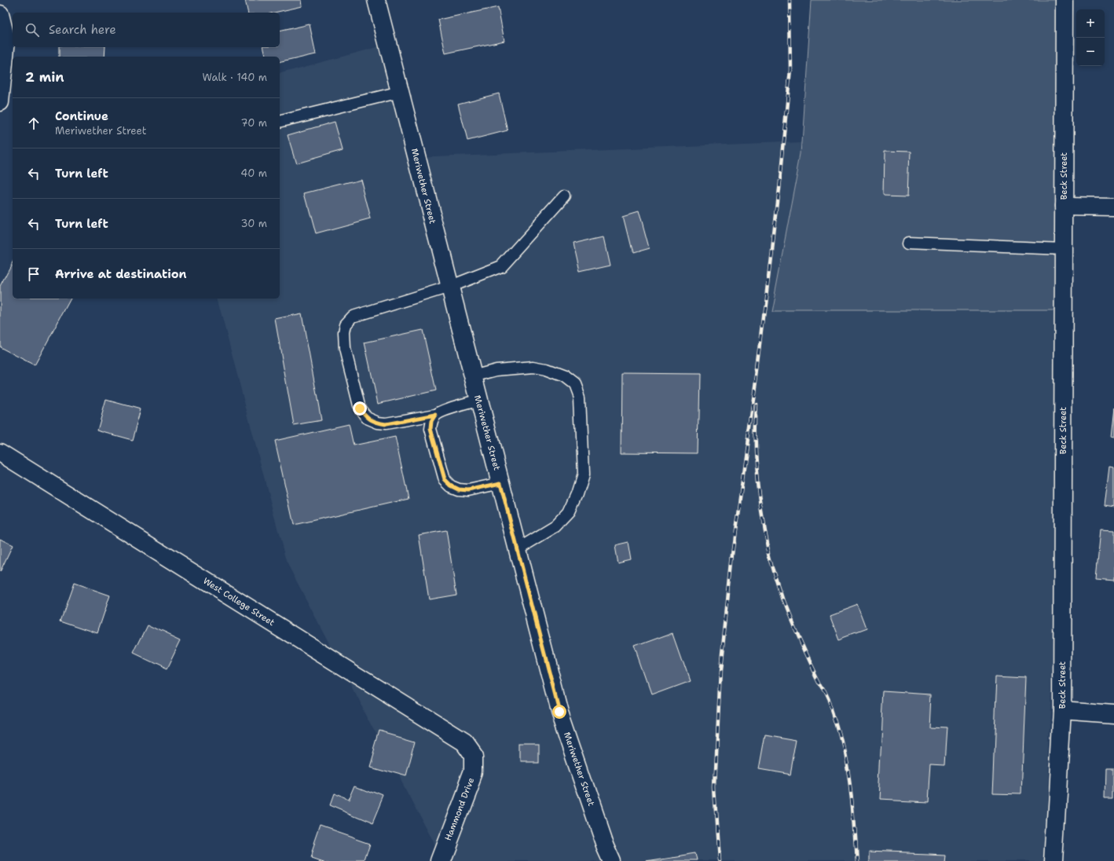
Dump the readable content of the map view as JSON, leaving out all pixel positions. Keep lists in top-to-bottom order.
{
  "streets": {
    "street": [
      "Beck Street",
      "Meriwether Street",
      "West College Street",
      "Hammond Drive"
    ]
  },
  "crossings": [
    ["West College Street", "Hammond Drive"]
  ],
  "page": {
    "map_buttons": ["+", "−"],
    "search": "Search here",
    "heading": ["2 min", "Walk · 140 m"],
    "list": [
      ["Continue", "Meriwether Street", "70 m"],
      ["Turn left", "40 m"],
      ["Turn left", "30 m"],
      "Arrive at destination"
    ]
  }
}
